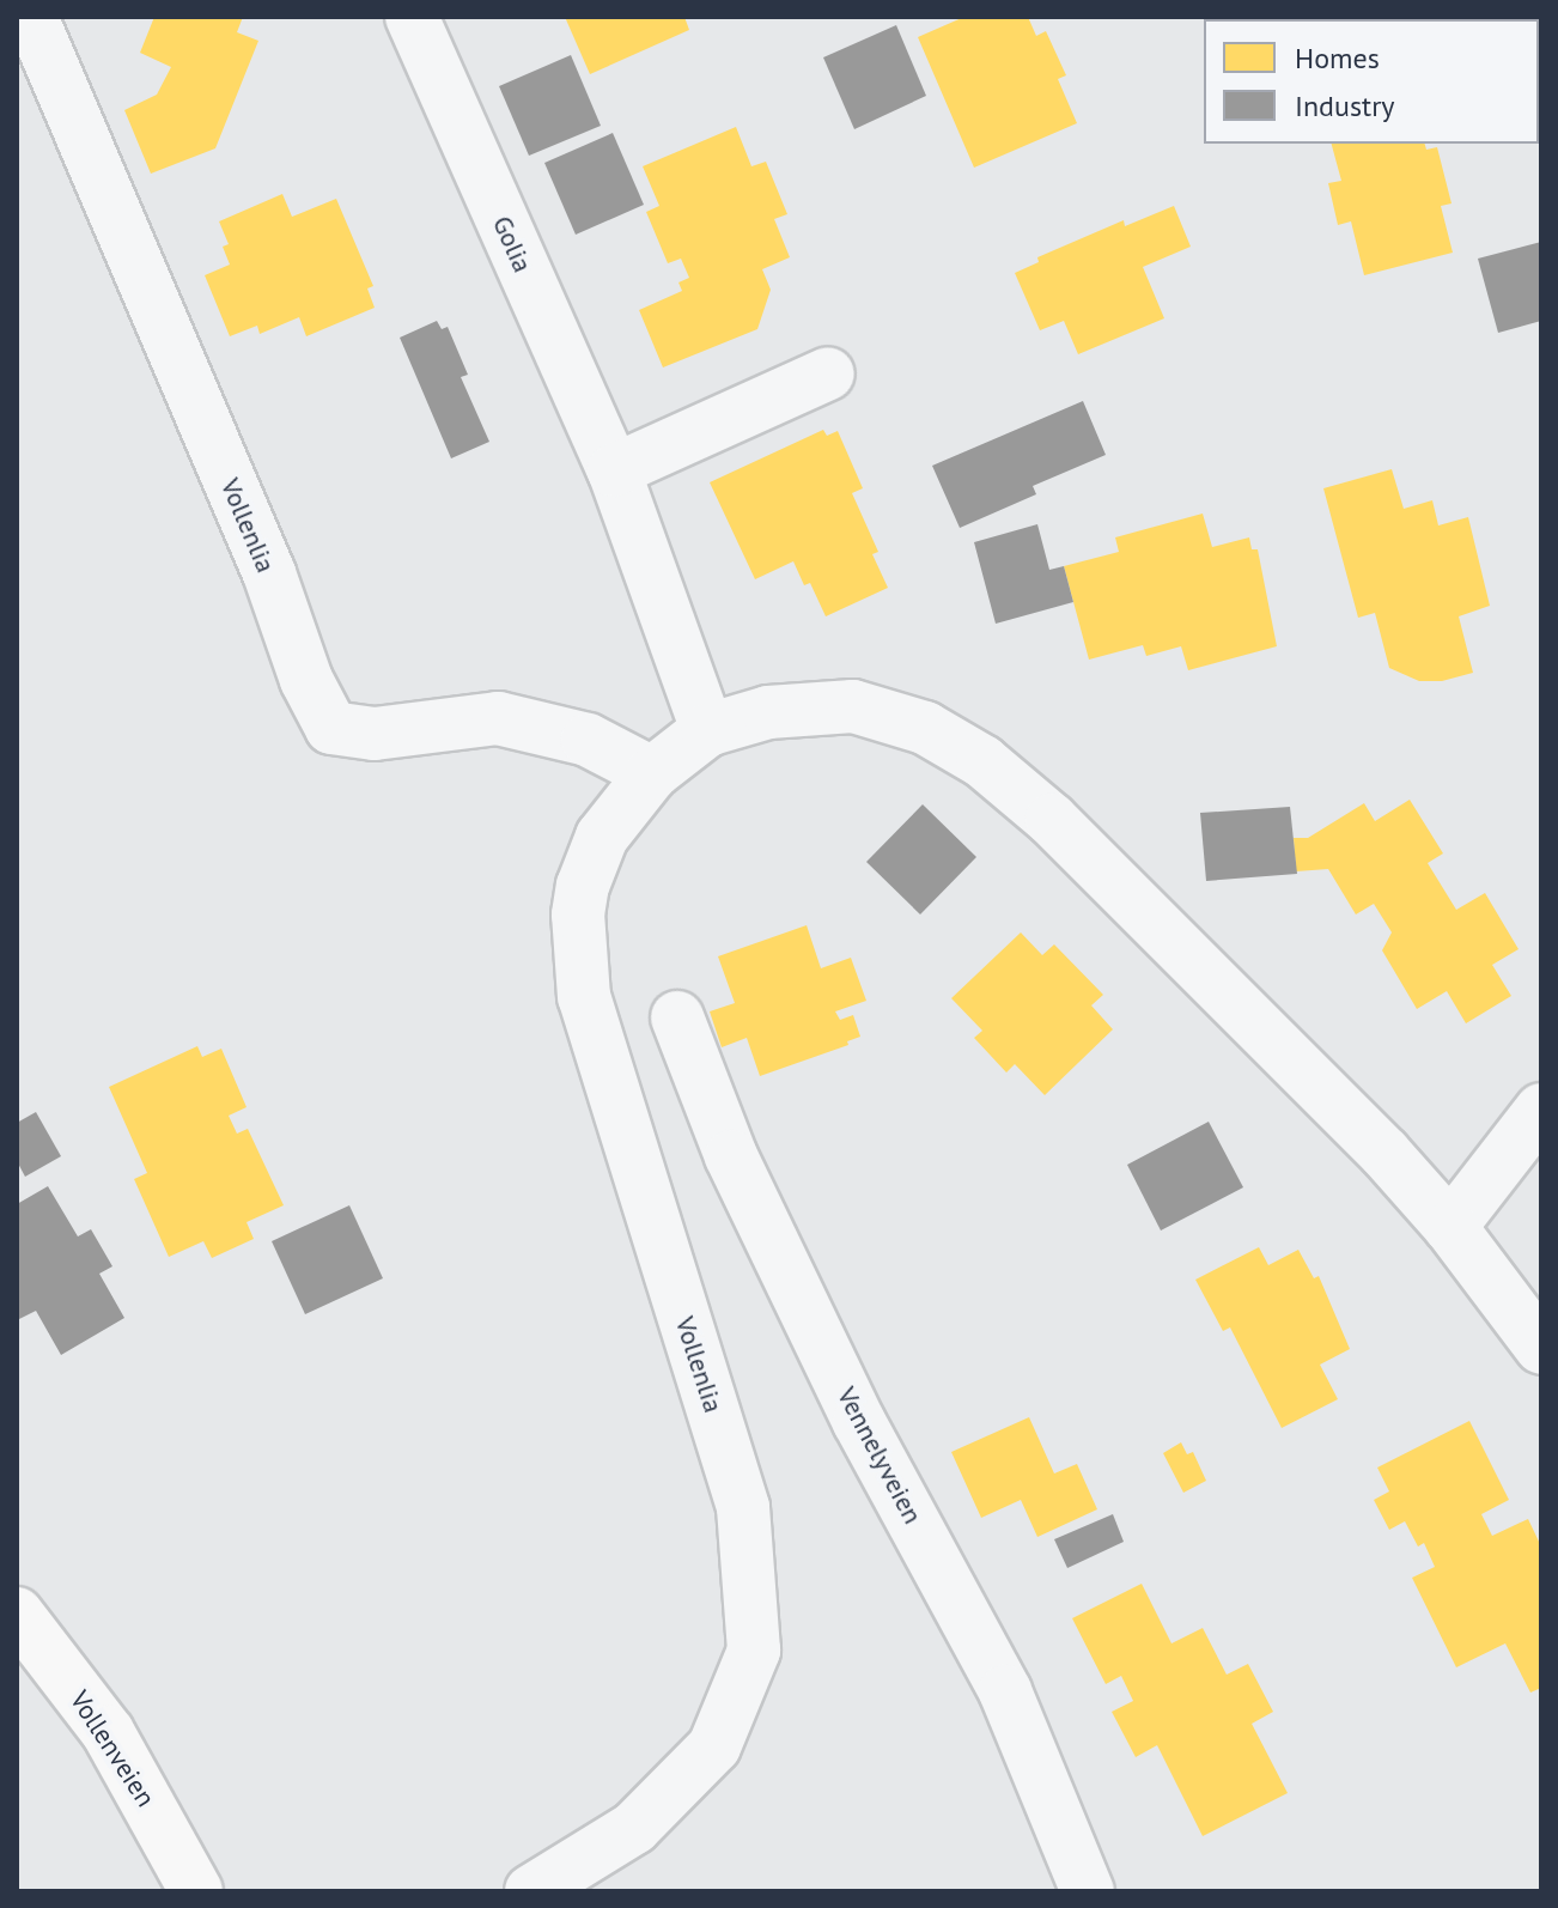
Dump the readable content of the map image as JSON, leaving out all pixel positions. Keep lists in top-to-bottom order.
{
  "streets": {
    "main road": ["Vollenveien"],
    "street": ["Golia", "Vollenlia", "Vennelyveien"]
  },
  "crossings": [
    ["Golia", "Vollenlia"]
  ],
  "legend": ["Homes", "Industry"]
}
